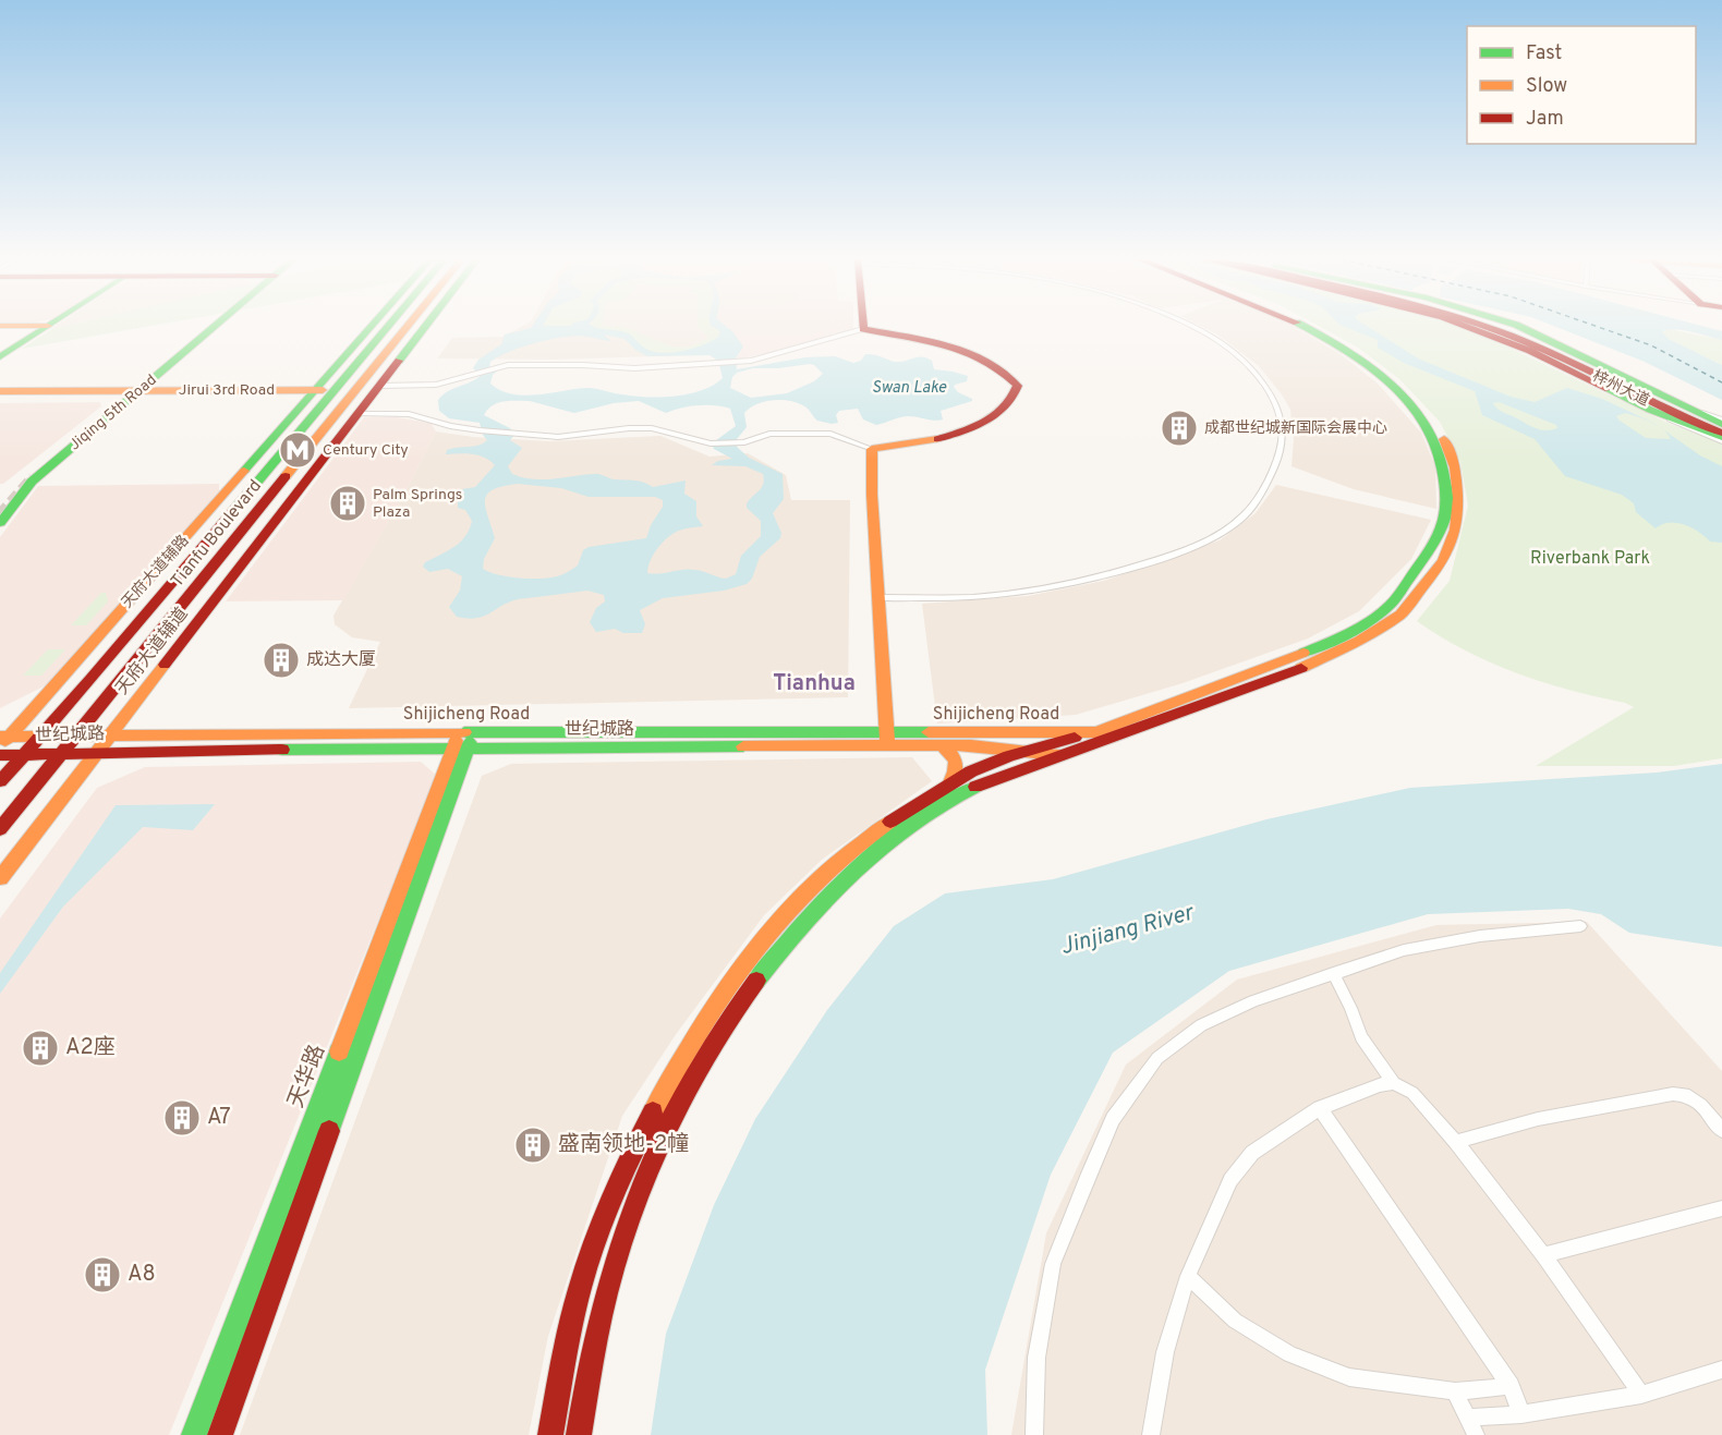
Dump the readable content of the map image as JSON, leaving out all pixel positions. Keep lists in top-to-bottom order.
{
  "streets": {
    "main road": [
      "梓州大道",
      "Jirui 3rd Road",
      "Jiqing 5th Road",
      "Tianfu Boulevard",
      "天府大道辅路",
      "天府大道辅道",
      "Shijicheng Road",
      "世纪城路",
      "天华路"
    ]
  },
  "crossings": [
    ["Jirui 3rd Road", "Jiqing 5th Road"],
    ["Jirui 3rd Road", "Tianfu Boulevard"],
    ["Jirui 3rd Road", "天府大道辅路"],
    ["Tianfu Boulevard", "天府大道辅路"],
    ["Tianfu Boulevard", "Shijicheng Road"],
    ["Tianfu Boulevard", "世纪城路"],
    ["天府大道辅路", "Shijicheng Road"],
    ["天府大道辅道", "Shijicheng Road"],
    ["天府大道辅道", "世纪城路"],
    ["Shijicheng Road", "世纪城路"],
    ["Shijicheng Road", "天华路"],
    ["世纪城路", "天华路"]
  ],
  "districts": ["Tianhua"],
  "water": ["Swan Lake", "Jinjiang River"],
  "parks": ["Riverbank Park"],
  "places": {
    "building": [
      "成都世纪城新国际会展中心",
      "Palm Springs Plaza",
      "成达大厦",
      "A2座",
      "A7",
      "盛南领地-2幢",
      "A8"
    ],
    "metro station": ["Century City"]
  },
  "legend": ["Fast", "Slow", "Jam"]
}
